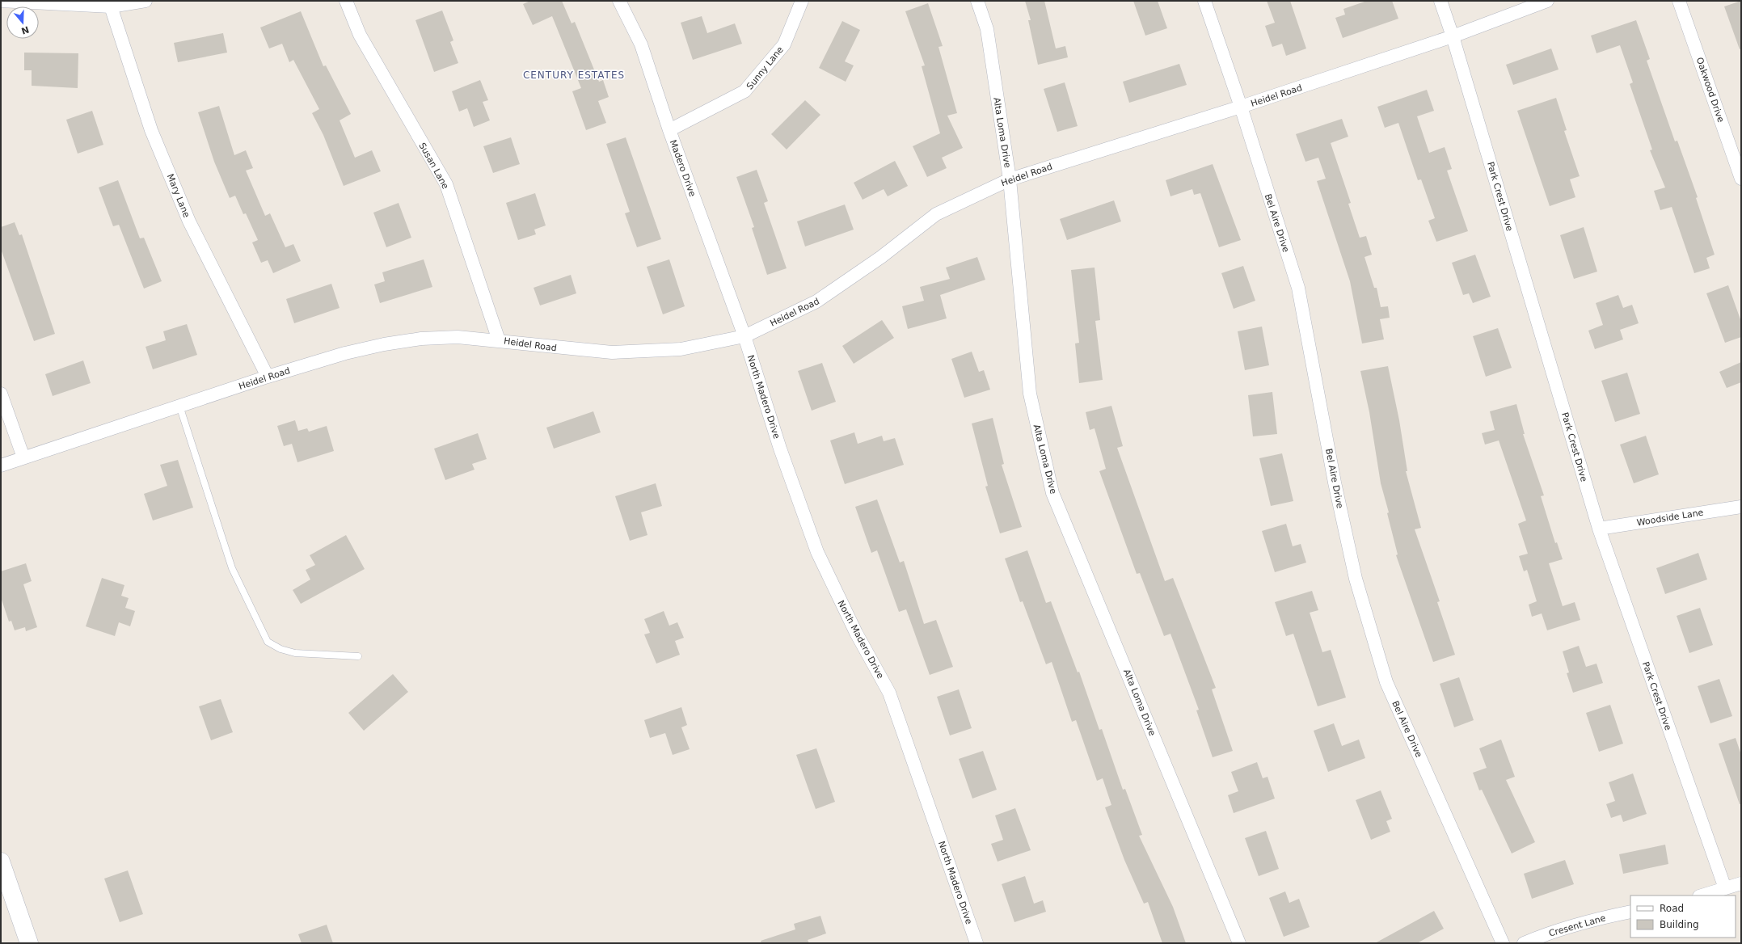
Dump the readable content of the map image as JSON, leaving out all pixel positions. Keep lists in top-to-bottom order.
{
  "streets": {
    "street": [
      "Sunny Lane",
      "Oakwood Drive",
      "Heidel Road",
      "Alta Loma Drive",
      "Susan Lane",
      "Madero Drive",
      "Mary Lane",
      "Park Crest Drive",
      "Bel Aire Drive",
      "North Madero Drive",
      "Woodside Lane",
      "Cresent Lane"
    ]
  },
  "crossings": [
    ["Sunny Lane", "Madero Drive"],
    ["Heidel Road", "Alta Loma Drive"],
    ["Heidel Road", "Susan Lane"],
    ["Heidel Road", "Madero Drive"],
    ["Heidel Road", "Mary Lane"],
    ["Heidel Road", "Park Crest Drive"],
    ["Heidel Road", "Bel Aire Drive"],
    ["Heidel Road", "North Madero Drive"],
    ["Madero Drive", "North Madero Drive"],
    ["Park Crest Drive", "Woodside Lane"]
  ],
  "districts": ["CENTURY ESTATES"],
  "legend": ["Road", "Building"],
  "north": "bottom"
}
